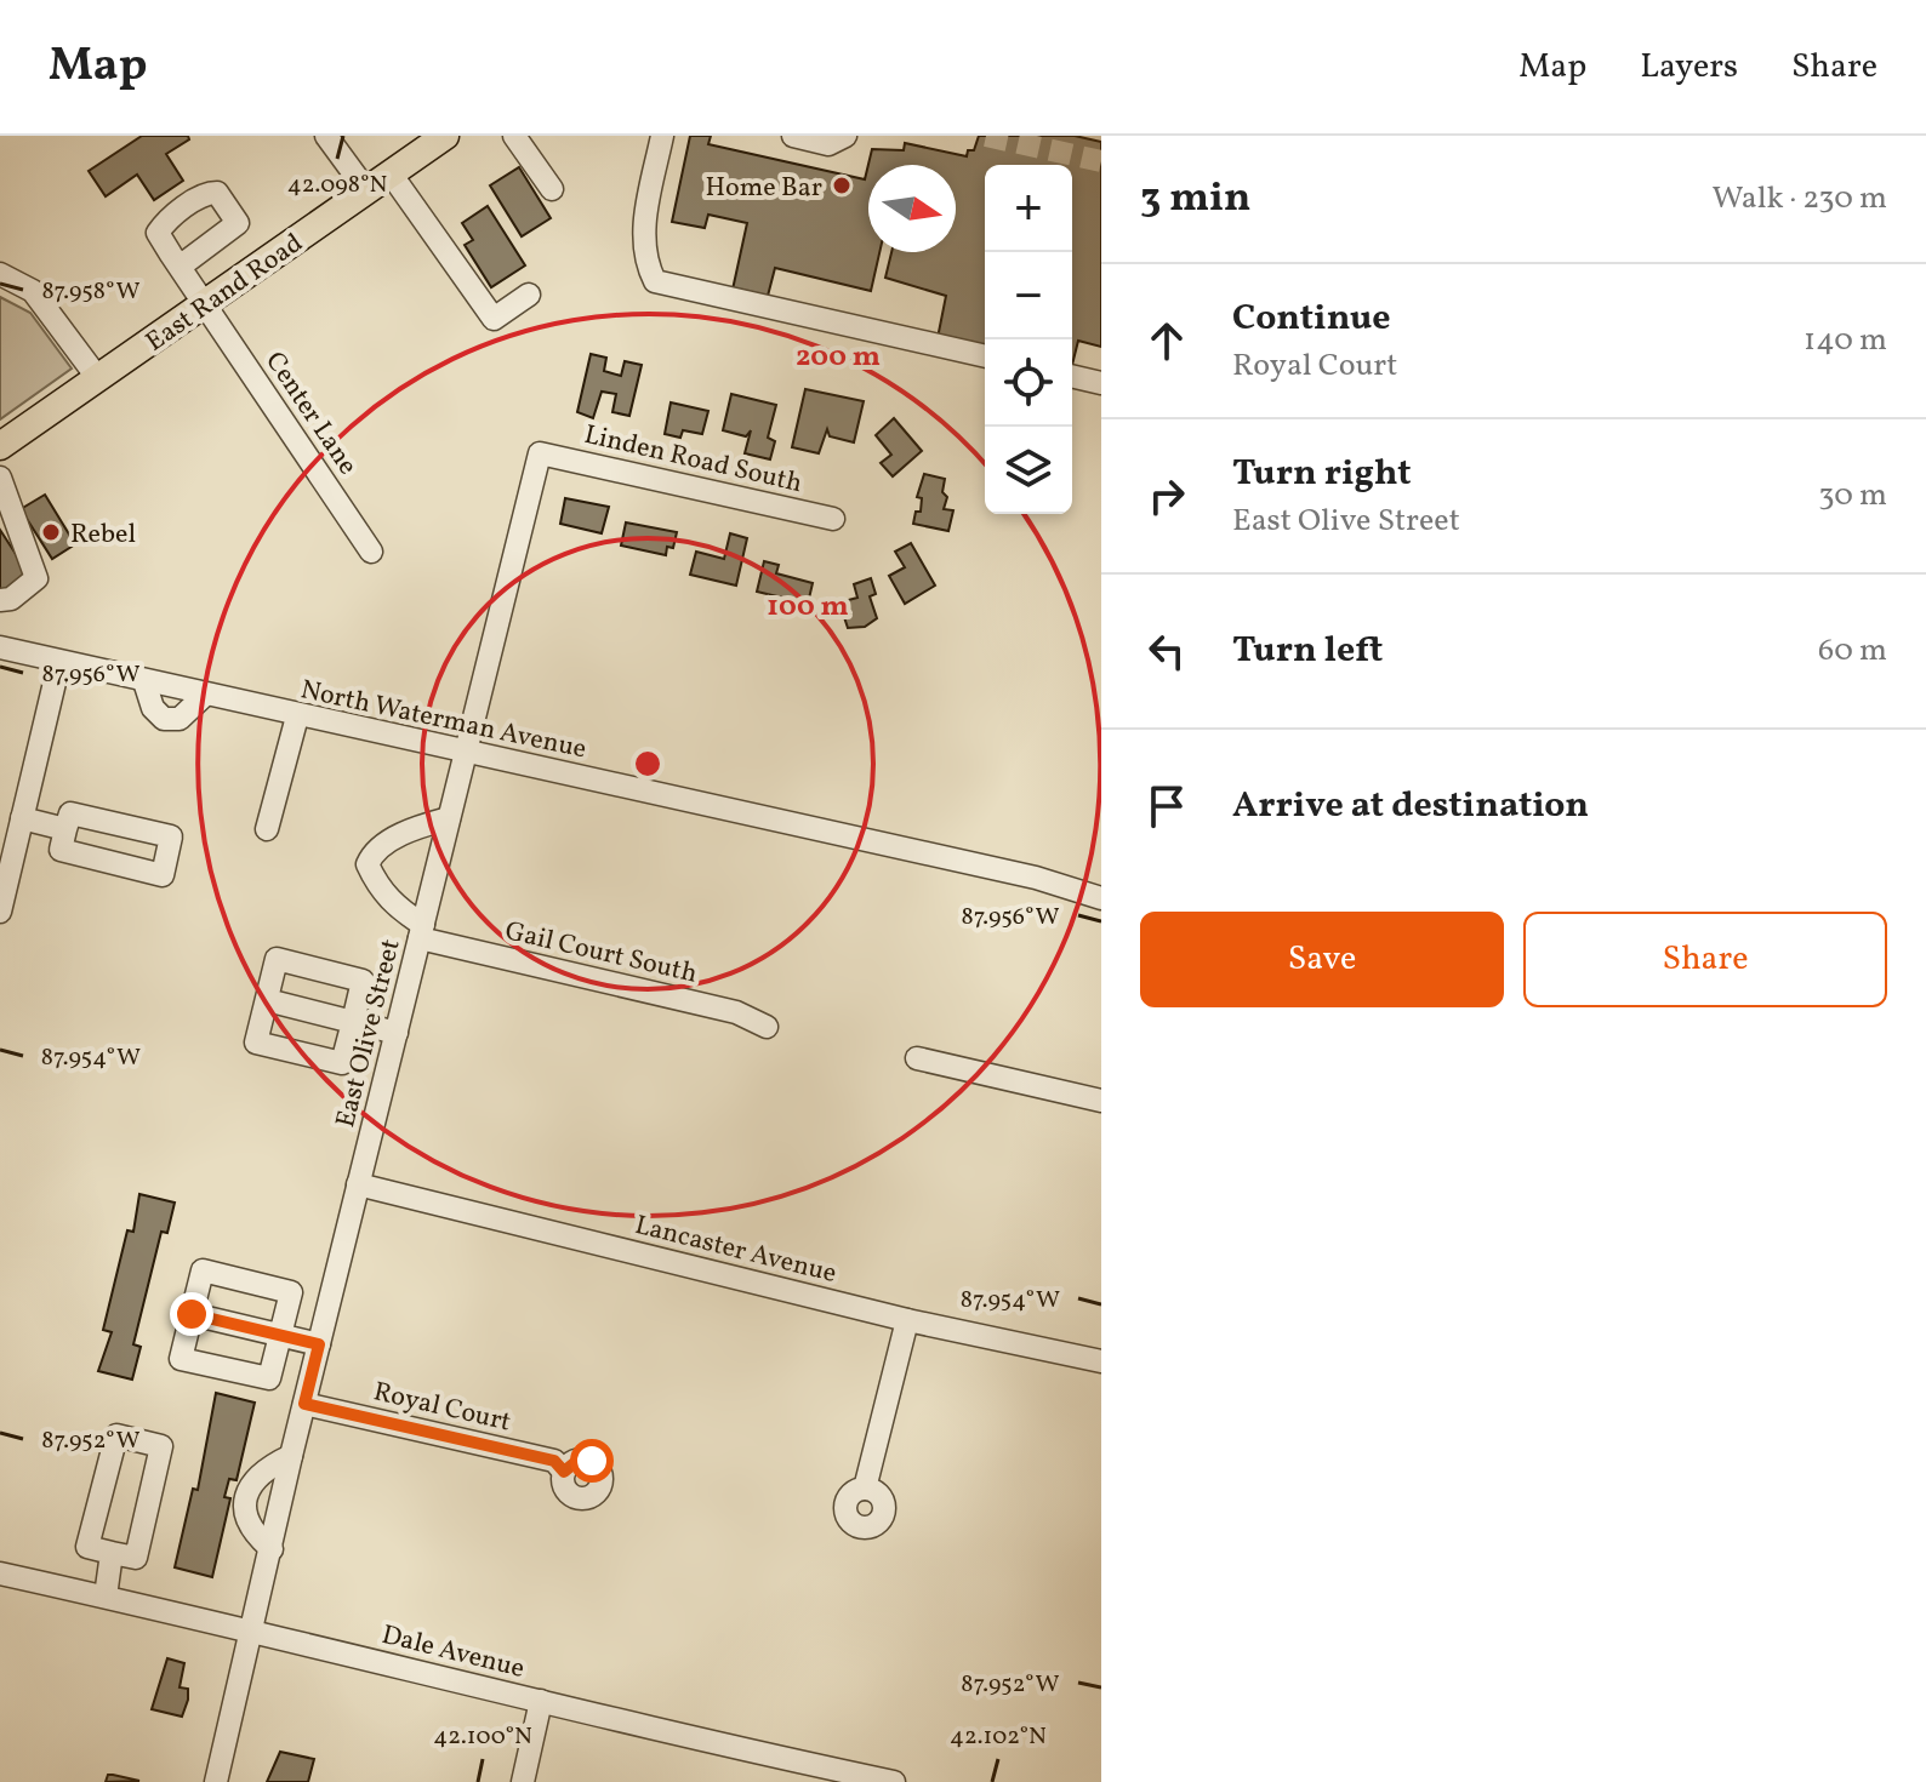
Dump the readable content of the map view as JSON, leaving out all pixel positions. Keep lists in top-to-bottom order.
{
  "streets": {
    "main road": ["East Rand Road"],
    "street": [
      "Center Lane",
      "Linden Road South",
      "North Waterman Avenue",
      "Gail Court South",
      "East Olive Street",
      "Lancaster Avenue",
      "Royal Court",
      "Dale Avenue"
    ]
  },
  "crossings": [
    ["East Rand Road", "Center Lane"],
    ["Linden Road South", "East Olive Street"],
    ["North Waterman Avenue", "East Olive Street"],
    ["Gail Court South", "East Olive Street"],
    ["East Olive Street", "Lancaster Avenue"],
    ["East Olive Street", "Royal Court"],
    ["East Olive Street", "Dale Avenue"]
  ],
  "places": ["Home Bar", "Rebel"],
  "north": "right",
  "page": {
    "header": "Map",
    "nav": ["Map", "Layers", "Share"],
    "heading": ["3 min", "Walk · 230 m"],
    "map_buttons": ["+", "−"],
    "list": [
      ["Continue", "Royal Court", "140 m"],
      ["Turn right", "East Olive Street", "30 m"],
      ["Turn left", "60 m"],
      "Arrive at destination"
    ],
    "buttons": ["Save", "Share"]
  },
  "coordinates": [
    "42.098°N",
    "87.958°W",
    "87.956°W",
    "87.954°W",
    "87.952°W",
    "42.100°N",
    "42.102°N"
  ],
  "rings": ["200 m", "100 m"]
}
